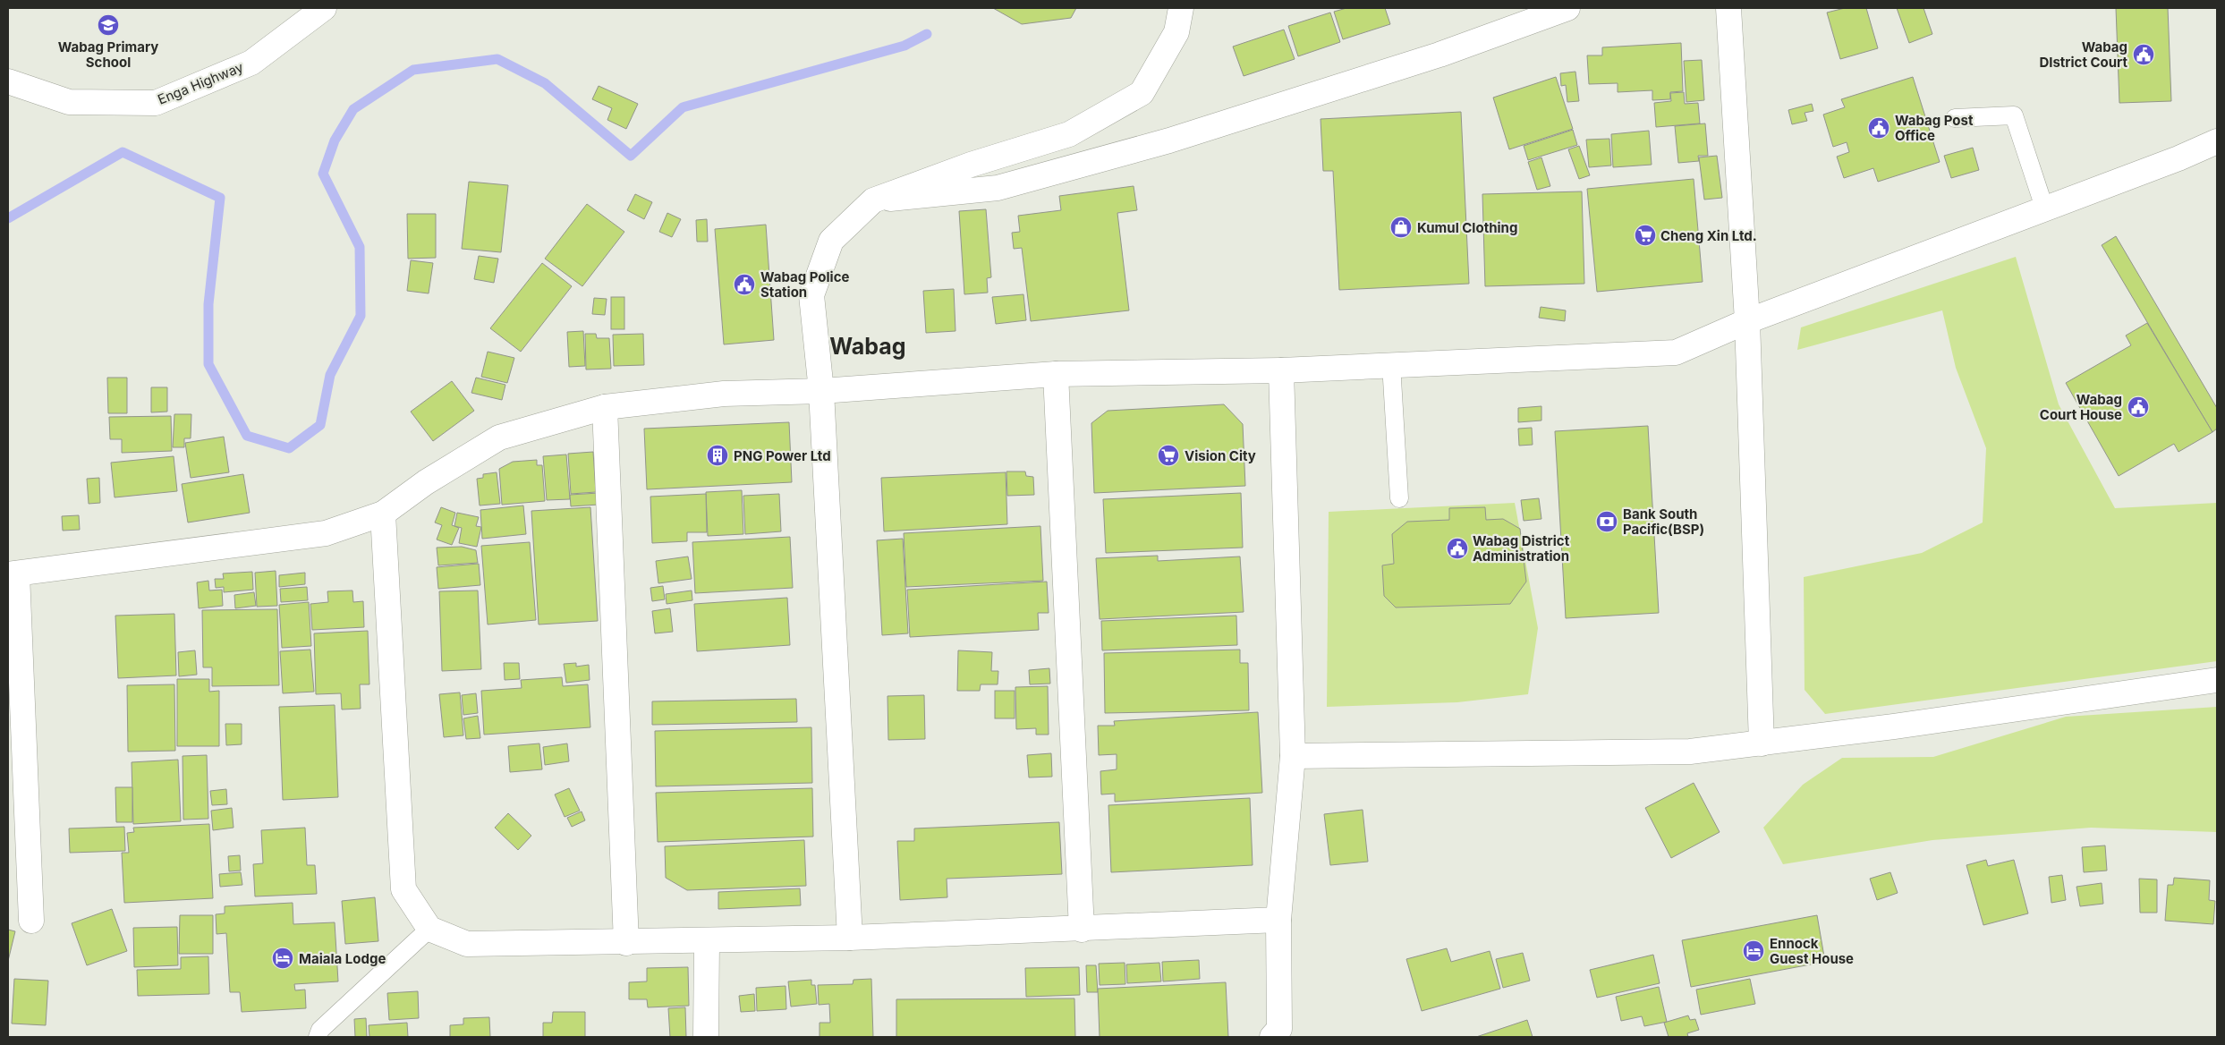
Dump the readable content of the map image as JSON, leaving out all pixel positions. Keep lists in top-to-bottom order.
{
  "streets": {
    "street": ["Enga Highway"]
  },
  "districts": ["Wabag"],
  "places": {
    "school or university": ["Wabag Primary School"],
    "public building": [
      "Wabag DIstrict Court",
      "Wabag Post Office",
      "Wabag Police Station",
      "Wabag Court House",
      "Wabag District Administration"
    ],
    "shop": ["Kumul Clothing"],
    "supermarket": ["Cheng Xin Ltd.", "Vision City"],
    "building": ["PNG Power Ltd"],
    "bank": ["Bank South Pacific(BSP)"],
    "hotel": ["Ennock Guest House", "Maiala Lodge"]
  }
}
